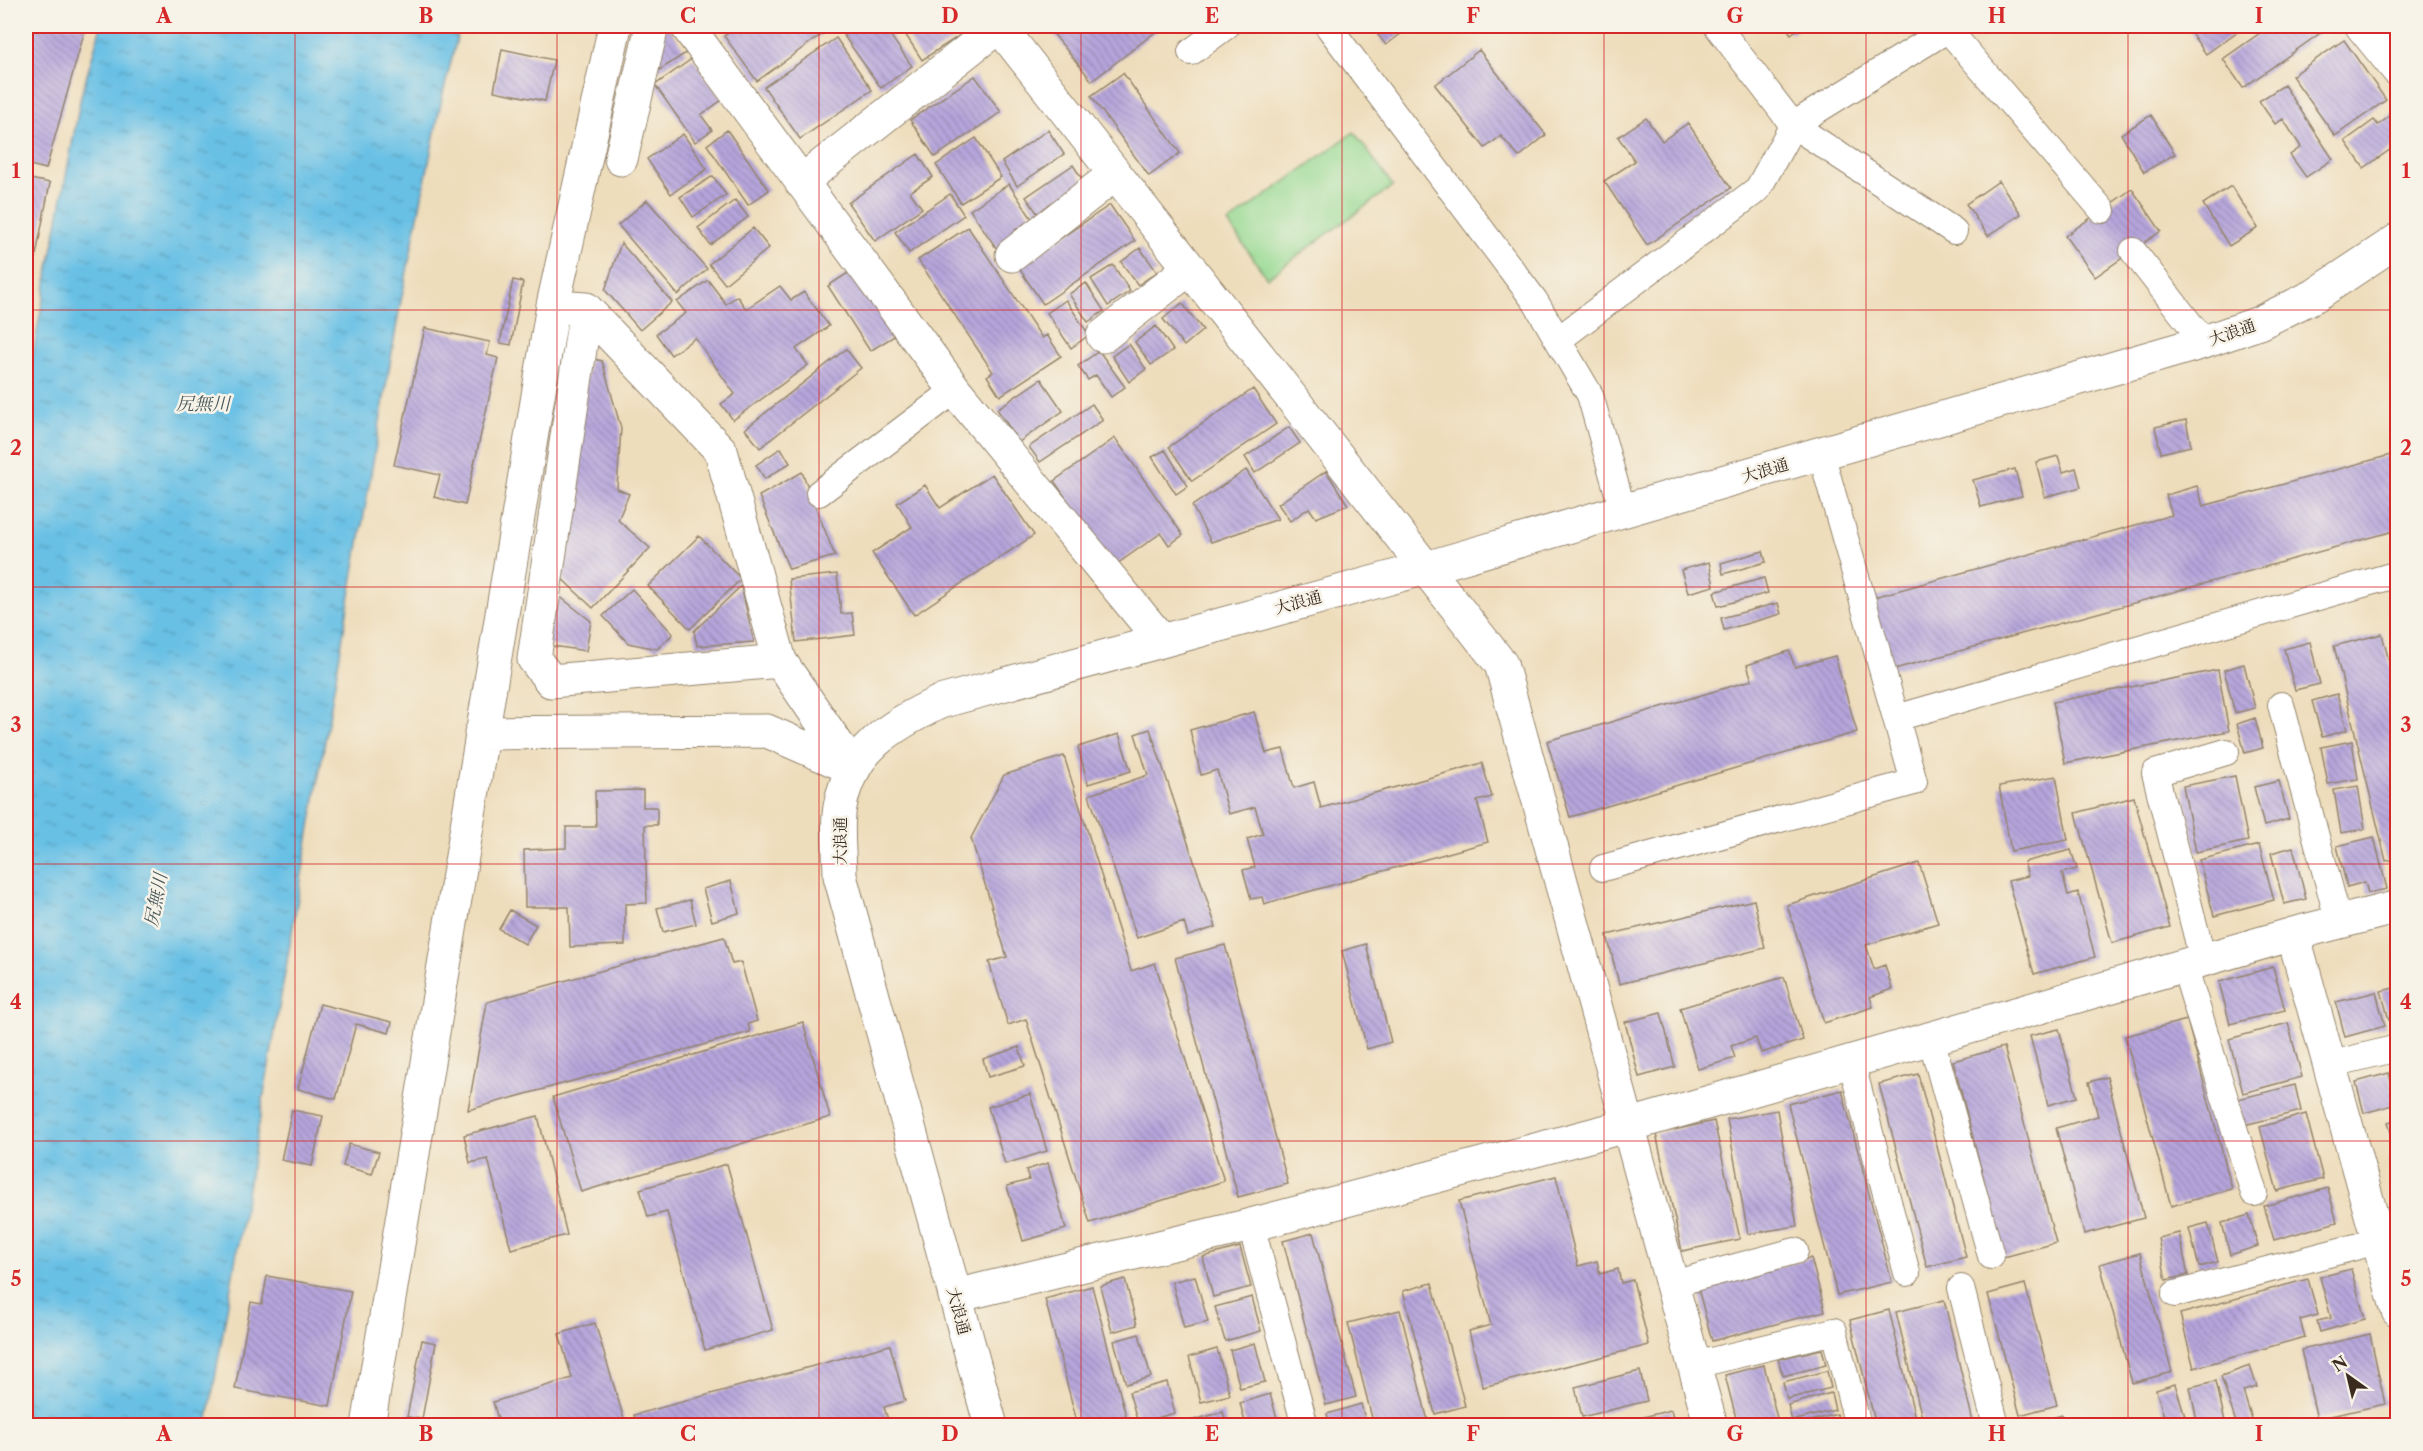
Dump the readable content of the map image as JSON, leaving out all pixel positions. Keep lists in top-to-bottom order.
{
  "streets": {
    "street": ["大浪通"]
  },
  "water": ["尻無川"],
  "north": "top left",
  "grid": {
    "columns": [
      "A",
      "B",
      "C",
      "D",
      "E",
      "F",
      "G",
      "H",
      "I"
    ],
    "rows": [
      "1",
      "2",
      "3",
      "4",
      "5"
    ]
  }
}
